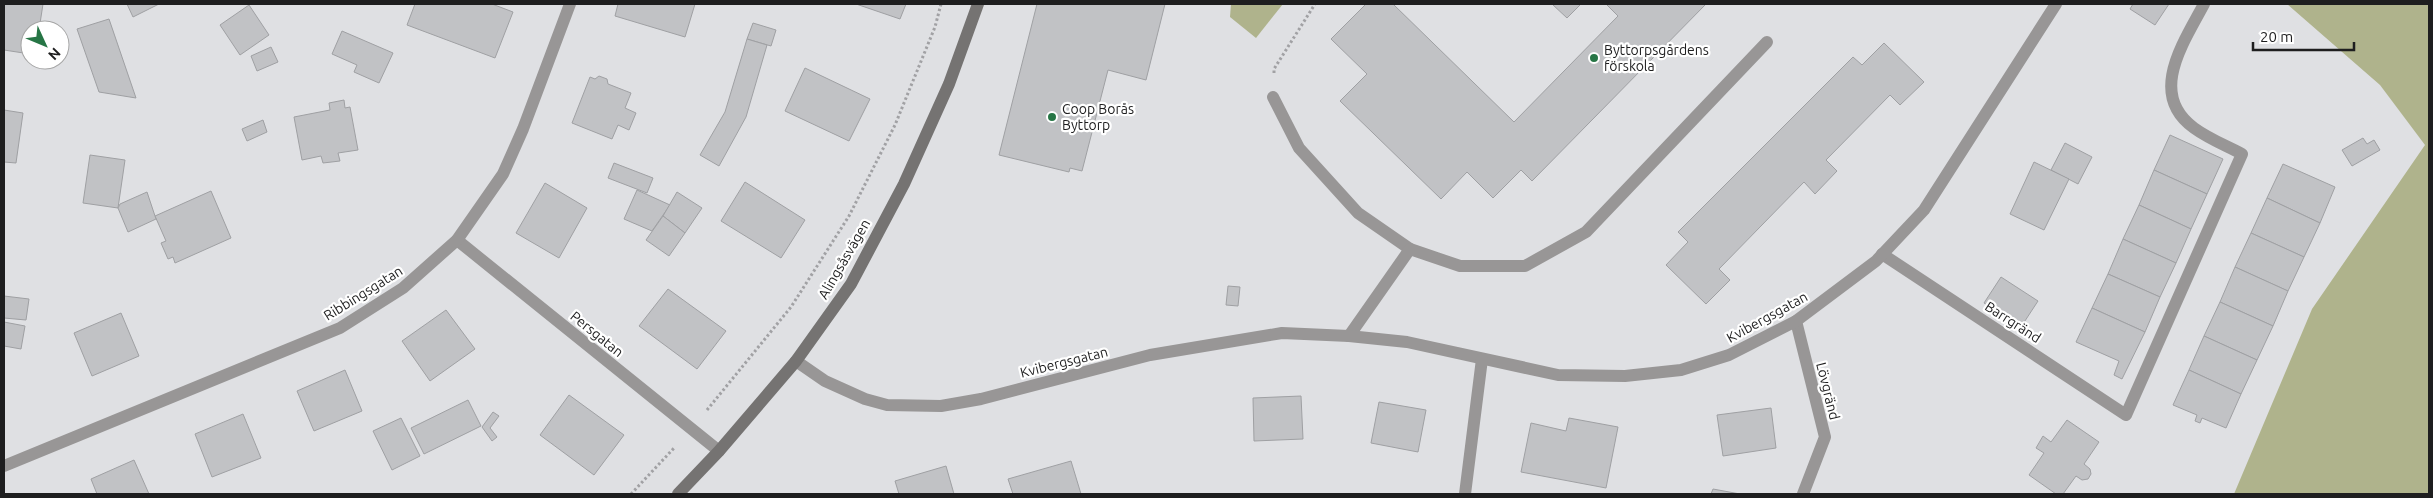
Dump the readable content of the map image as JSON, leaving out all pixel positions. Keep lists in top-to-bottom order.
{
  "streets": {
    "main road": ["Alingsåsvägen"],
    "street": [
      "Ribbingsgatan",
      "Kvibergsgatan",
      "Barrgränd",
      "Persgatan",
      "Lövgränd"
    ]
  },
  "crossings": [
    ["Alingsåsvägen", "Kvibergsgatan"],
    ["Alingsåsvägen", "Persgatan"],
    ["Ribbingsgatan", "Persgatan"],
    ["Kvibergsgatan", "Barrgränd"],
    ["Kvibergsgatan", "Lövgränd"]
  ],
  "places": ["Byttorpsgårdens förskola", "Coop Borås Byttorp"],
  "scale_bar": "20 m",
  "north": "bottom right"
}
